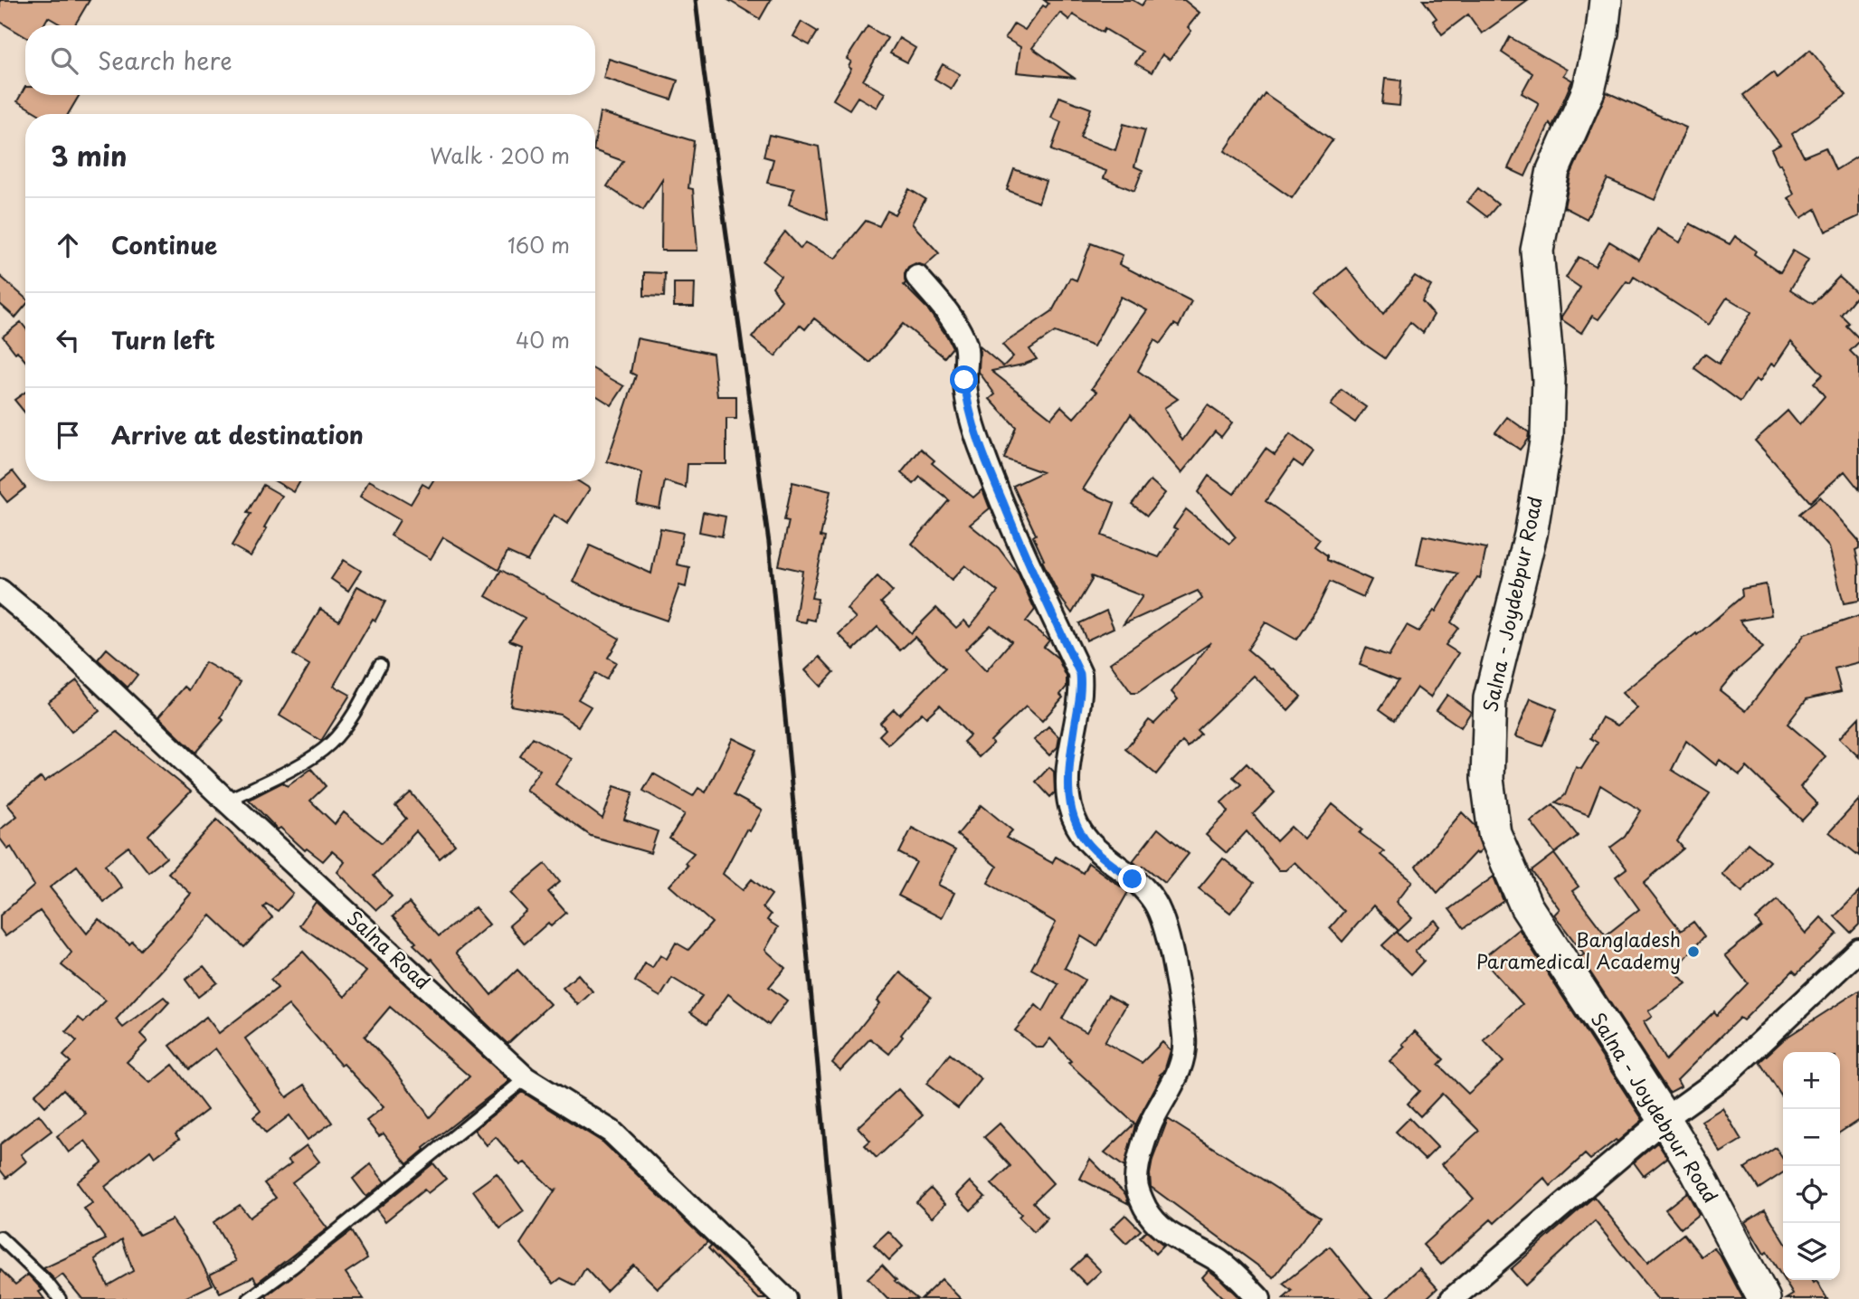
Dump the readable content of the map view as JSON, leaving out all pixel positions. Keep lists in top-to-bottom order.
{
  "streets": {
    "main road": ["Salna - Joydebpur Road"],
    "street": ["Salna Road"]
  },
  "places": ["Bangladesh Paramedical Academy"],
  "page": {
    "search": "Search here",
    "heading": ["3 min", "Walk · 200 m"],
    "list": [
      ["Continue", "160 m"],
      ["Turn left", "40 m"],
      "Arrive at destination"
    ],
    "map_buttons": ["+", "−"]
  }
}
